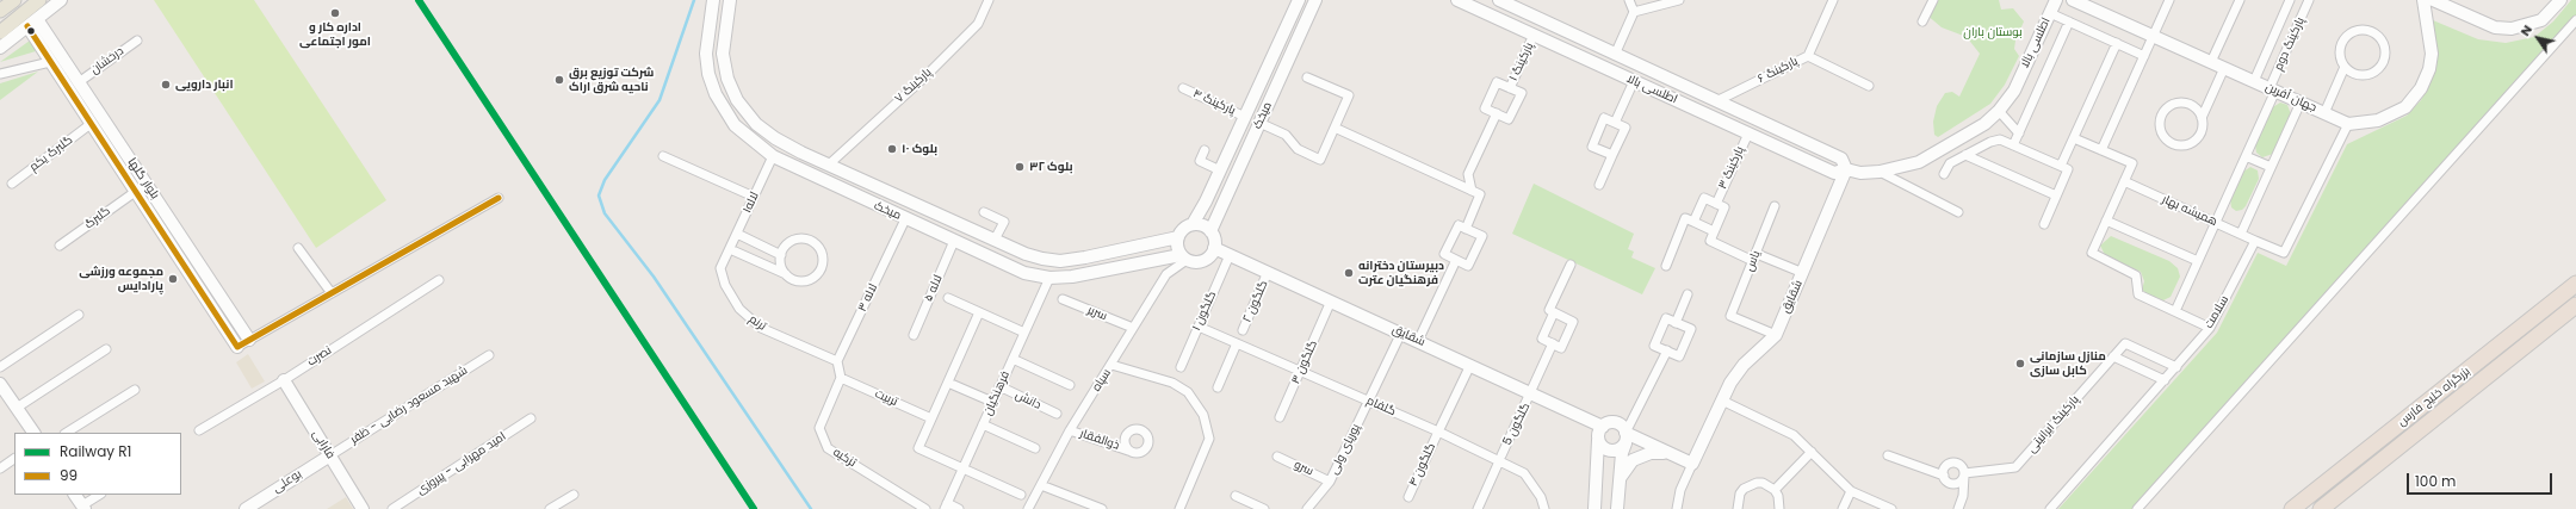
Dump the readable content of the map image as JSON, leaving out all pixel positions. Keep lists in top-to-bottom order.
{
  "streets": {
    "highway": ["بزرگراه خلیج فارس"],
    "street": [
      "اطلسی بالا",
      "پارکینگ دوم",
      "درخشان",
      "پارکینگ ۱",
      "پارکینگ ۶",
      "پارکینگ ۷",
      "جهان آفرین",
      "پارکینگ ۴",
      "میخک",
      "گلبرگ یکم",
      "پارکینگ ۳",
      "بلوار گلها",
      "لاله۱",
      "همیشه بهار",
      "گلبرگ",
      "یاس",
      "لاله ۵",
      "شقایق",
      "لاله ۳",
      "گلگون ۲",
      "گلگون ۱",
      "سلامت",
      "سریر",
      "ترنم",
      "نصرت",
      "گلگون ۳",
      "سپاه",
      "فرهنگیان",
      "تربیت",
      "دانش",
      "شهید مسعود رضایی - ظفر",
      "گلفام",
      "گلگون 5",
      "پارکینگ ایرانیتی",
      "ذوالفقار",
      "فارابی",
      "پوریای ولی",
      "تزکیه",
      "امید مهرابی - پیروزی",
      "گلگون ۴",
      "سرو",
      "بوعلی"
    ]
  },
  "crossings": [
    ["اطلسی بالا", "پارکینگ ۱"],
    ["اطلسی بالا", "پارکینگ ۶"],
    ["اطلسی بالا", "پارکینگ ۳"],
    ["اطلسی بالا", "شقایق"],
    ["پارکینگ دوم", "جهان آفرین"],
    ["پارکینگ دوم", "همیشه بهار"],
    ["درخشان", "بلوار گلها"],
    ["پارکینگ ۷", "میخک"],
    ["پارکینگ ۴", "میخک"],
    ["میخک", "لاله۱"],
    ["میخک", "لاله ۵"],
    ["میخک", "شقایق"],
    ["میخک", "لاله ۳"],
    ["میخک", "سپاه"],
    ["میخک", "فرهنگیان"],
    ["گلبرگ یکم", "بلوار گلها"],
    ["بلوار گلها", "گلبرگ"],
    ["لاله۱", "ترنم"],
    ["همیشه بهار", "سلامت"],
    ["یاس", "شقایق"],
    ["شقایق", "گلگون ۲"],
    ["شقایق", "گلگون ۱"],
    ["شقایق", "سپاه"],
    ["شقایق", "گلگون 5"],
    ["شقایق", "پوریای ولی"],
    ["شقایق", "گلگون ۴"],
    ["لاله ۳", "ترنم"],
    ["گلگون ۱", "گلفام"],
    ["سلامت", "پارکینگ ایرانیتی"],
    ["سریر", "سپاه"],
    ["نصرت", "فارابی"],
    ["گلگون ۳", "گلفام"],
    ["سپاه", "ذوالفقار"],
    ["فرهنگیان", "دانش"],
    ["تربیت", "تزکیه"],
    ["شهید مسعود رضایی - ظفر", "فارابی"],
    ["شهید مسعود رضایی - ظفر", "بوعلی"],
    ["گلفام", "گلگون 5"],
    ["گلفام", "پوریای ولی"],
    ["گلفام", "گلگون ۴"],
    ["فارابی", "بوعلی"],
    ["پوریای ولی", "سرو"]
  ],
  "parks": ["بوستان باران"],
  "places": [
    "اداره کار و امور اجتماعی",
    "شرکت توزیع برق ناحیه شرق اراک",
    "انبار دارویی",
    "بلوک ۱۰",
    "بلوک ۳۲",
    "دبیرستان دخترانه فرهنگیان عترت",
    "مجموعه ورزشی پارادایس",
    "منازل سازمانی کابل سازی"
  ],
  "lines": ["rail line R1", "transit line 99"],
  "legend": ["Railway R1", "99"],
  "scale_bar": "100 m",
  "north": "top left"
}
